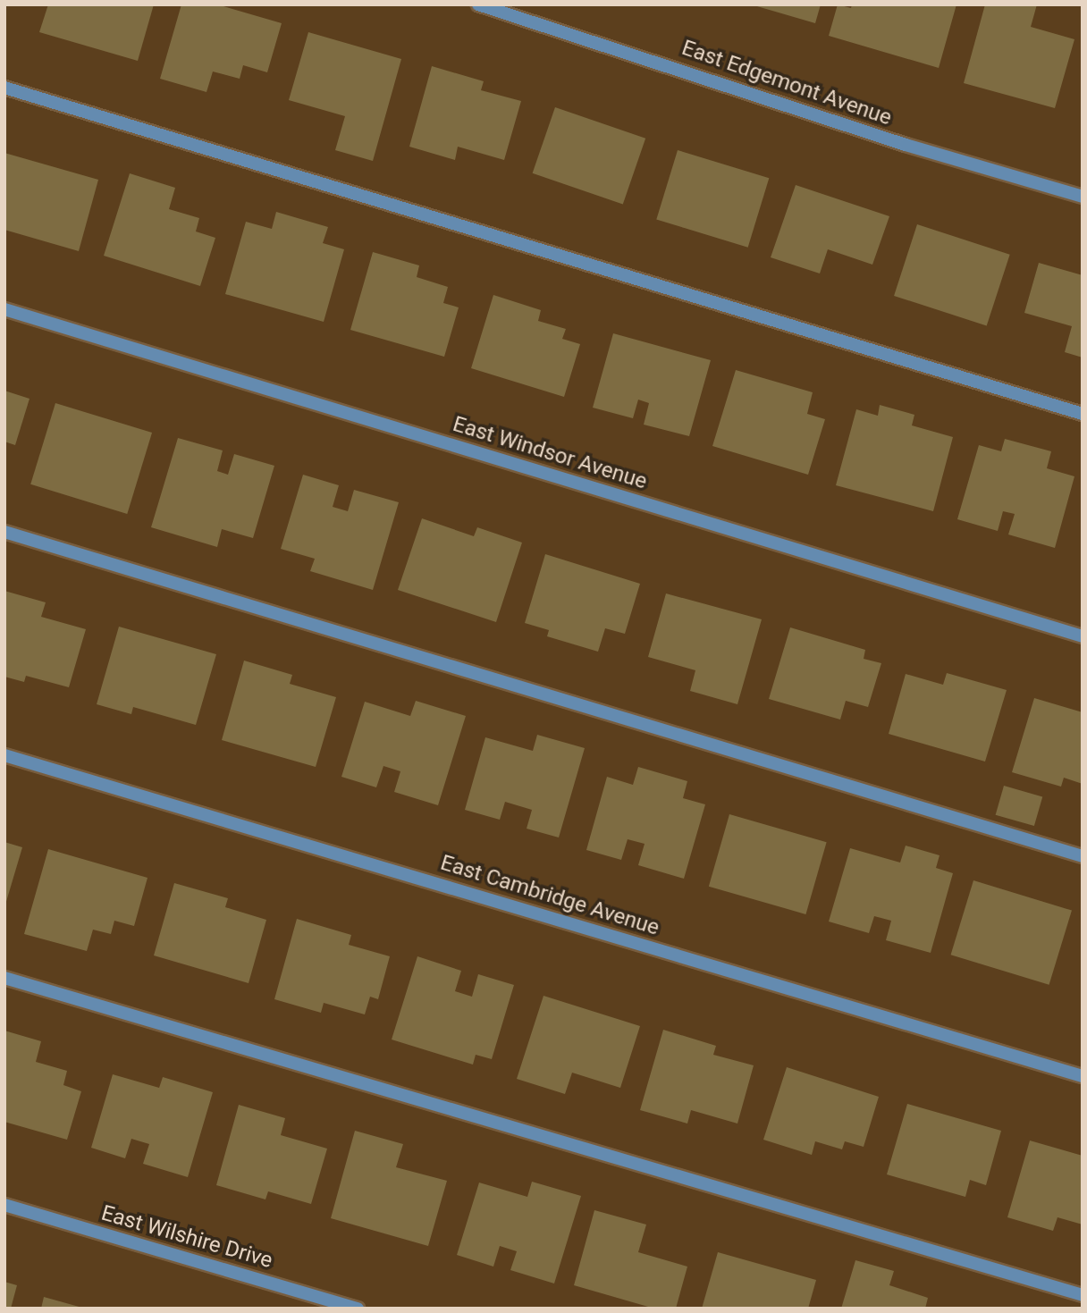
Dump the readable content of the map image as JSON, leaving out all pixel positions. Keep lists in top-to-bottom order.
{
  "streets": {
    "street": [
      "East Edgemont Avenue",
      "East Windsor Avenue",
      "East Cambridge Avenue",
      "East Wilshire Drive"
    ]
  }
}
